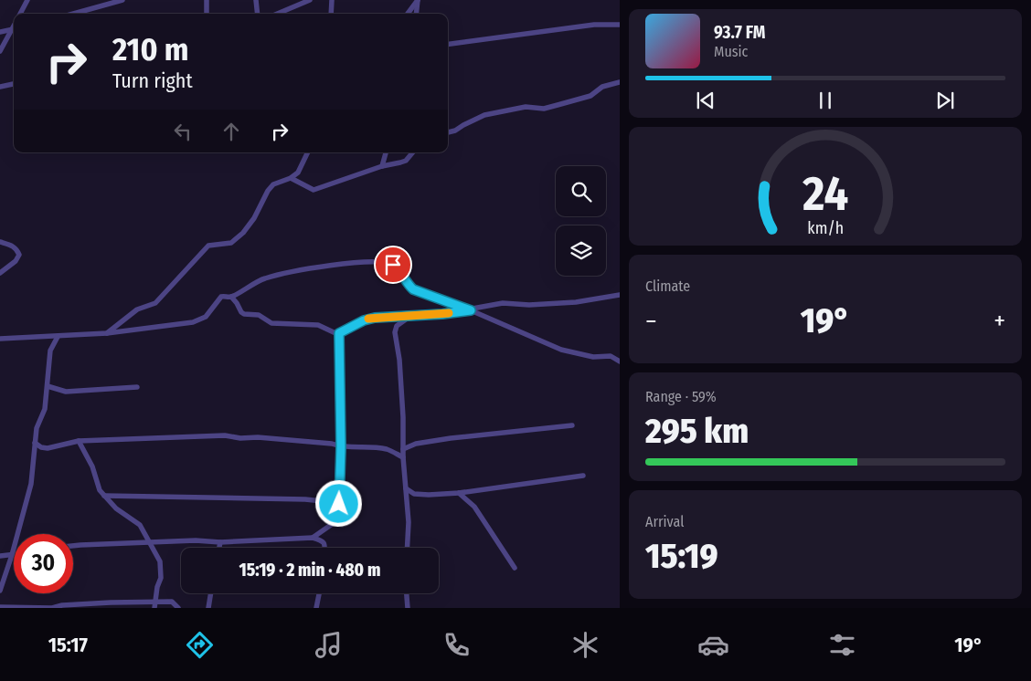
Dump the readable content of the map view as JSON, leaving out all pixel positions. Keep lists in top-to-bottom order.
{
  "page": {
    "turn": ["210 m", "Turn right"],
    "song": ["93.7 FM", "Music"],
    "tile": [
      "Climate",
      ["Range · 59%", "295 km"],
      ["Arrival", "15:19"]
    ],
    "heat": ["−", "19°", "+"],
    "limit": "30",
    "trip": "15:19 · 2 min · 480 m",
    "tabs": ["15:17", "19°"],
    "gauge": ["24", "km/h"]
  }
}
